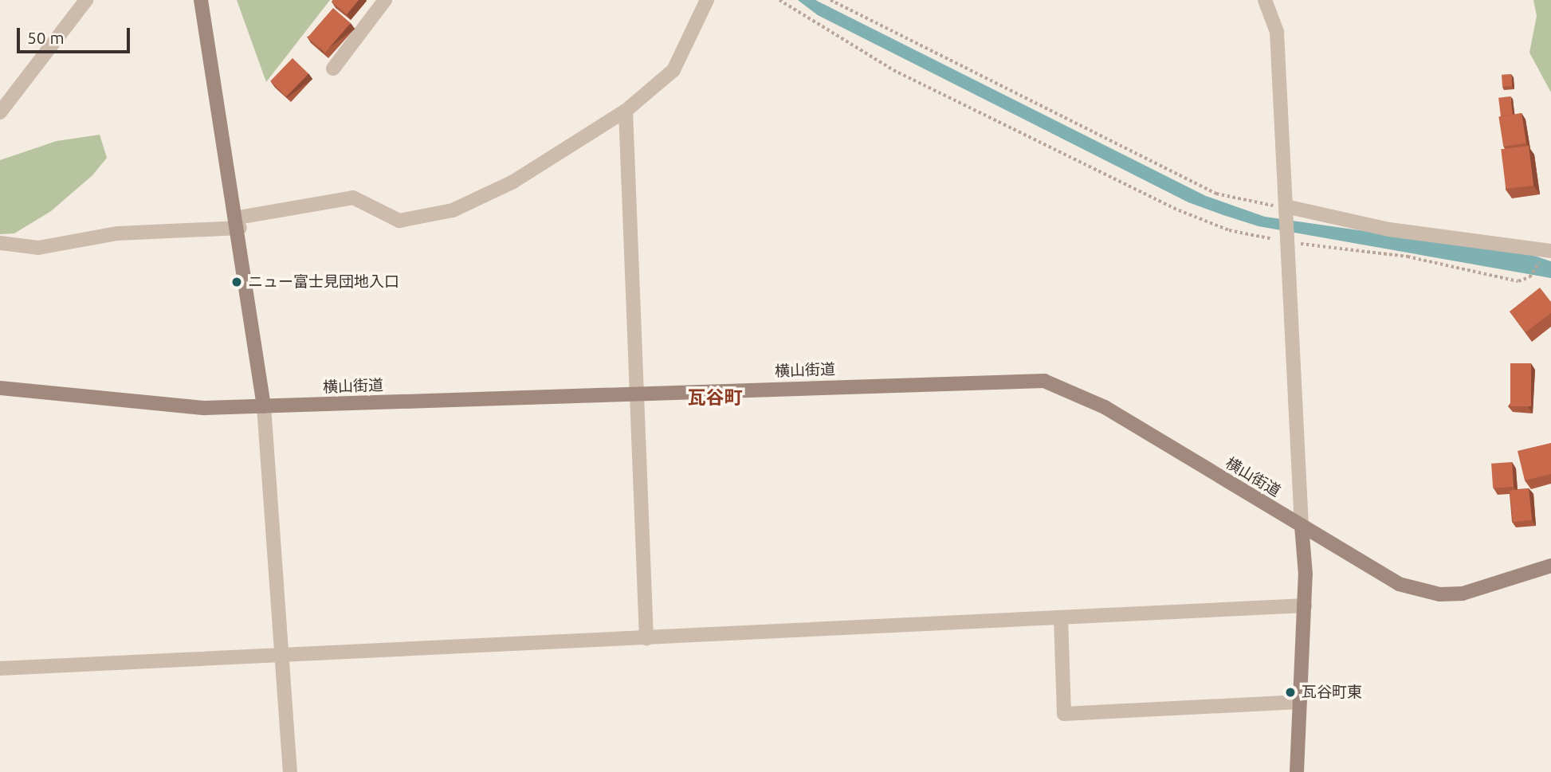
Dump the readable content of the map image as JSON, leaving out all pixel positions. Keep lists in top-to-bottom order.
{
  "streets": {
    "street": ["横山街道"]
  },
  "districts": ["瓦谷町"],
  "places": ["ニュー富士見団地入口", "瓦谷町東"],
  "scale_bar": "50 m"
}
